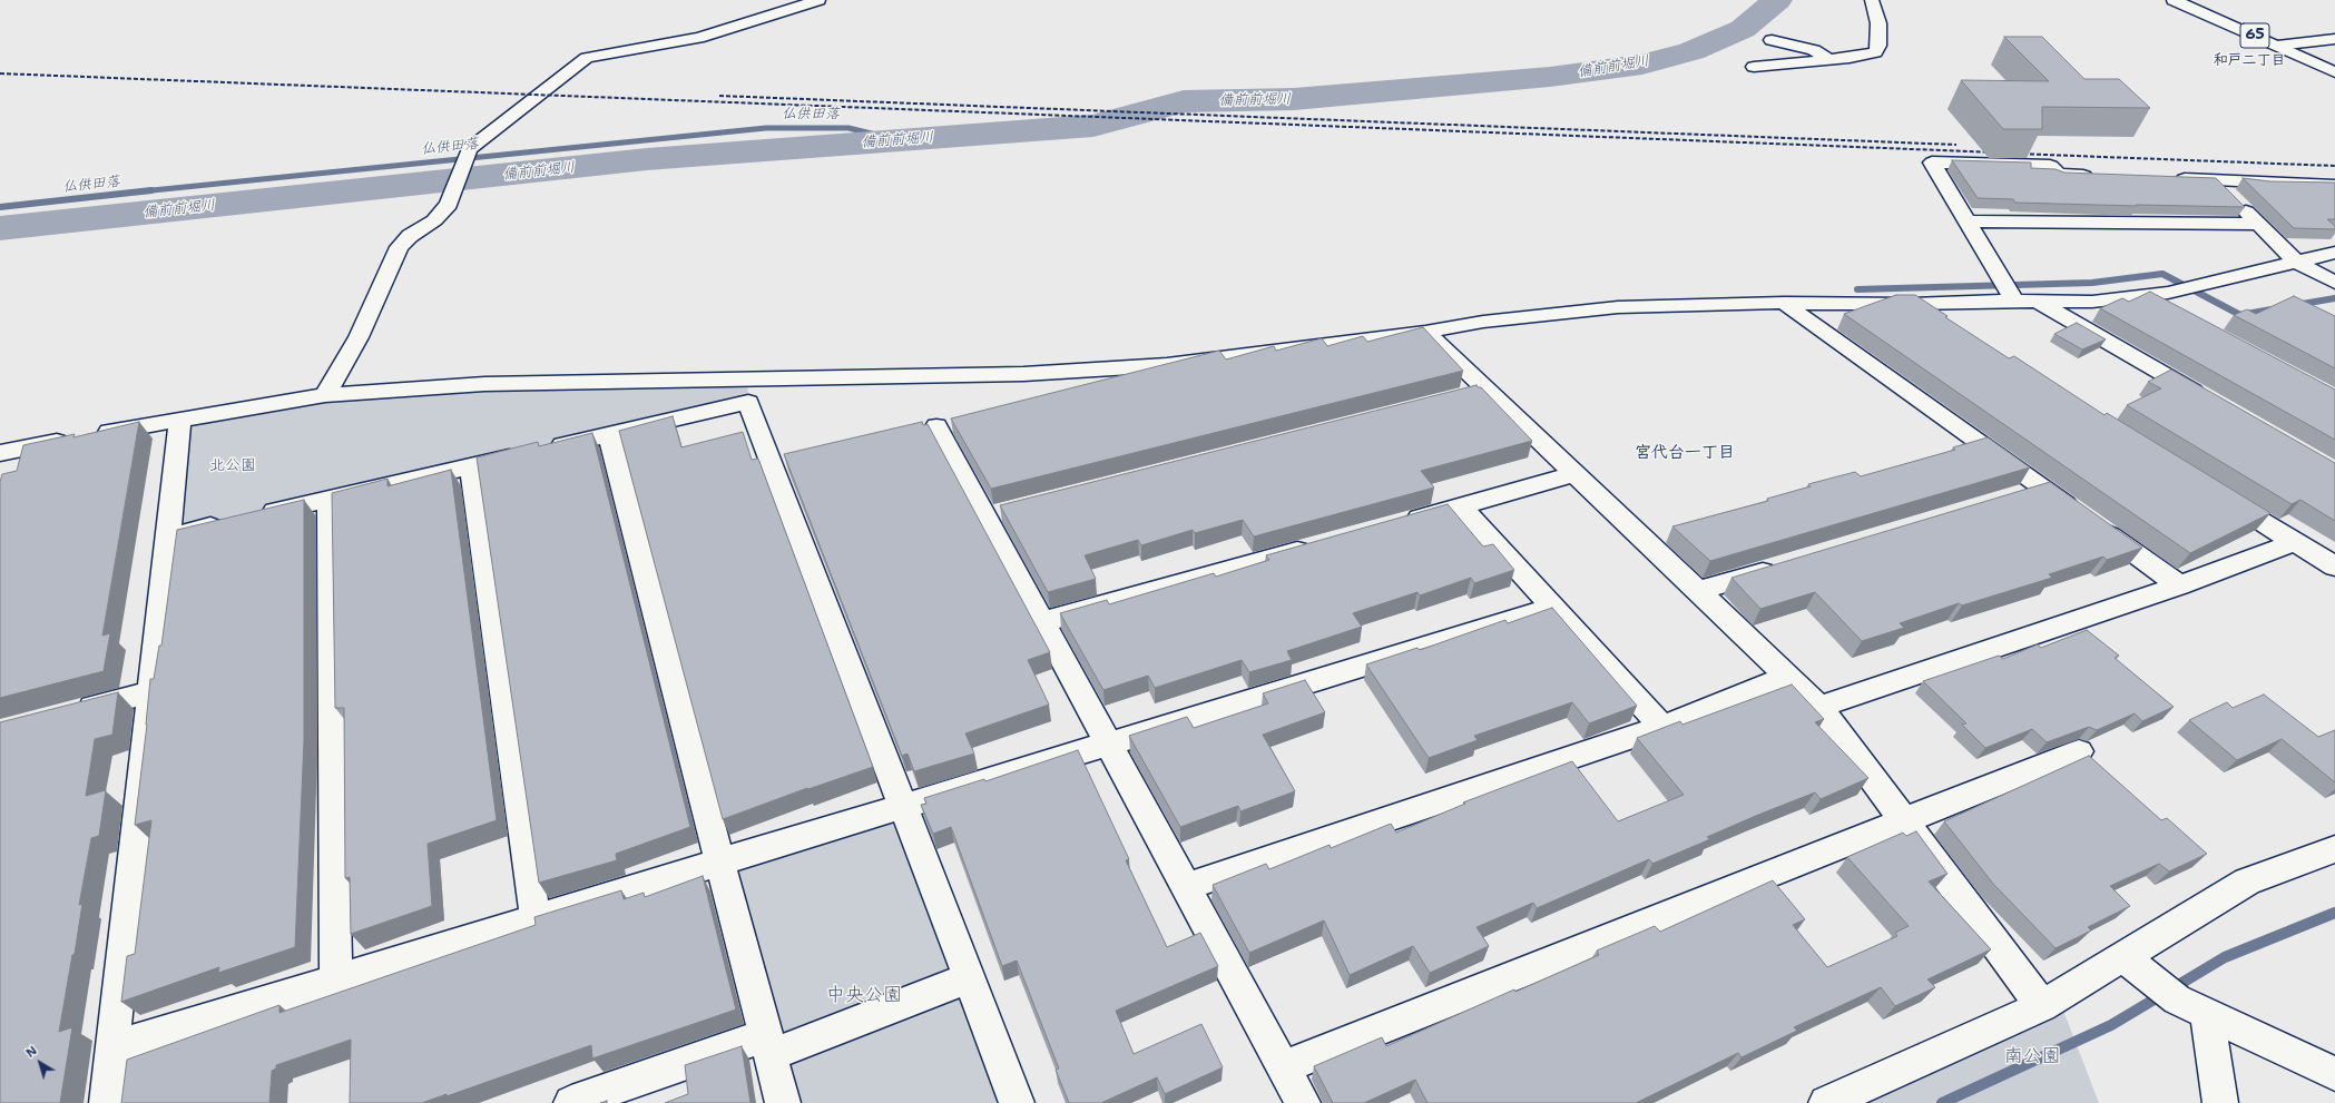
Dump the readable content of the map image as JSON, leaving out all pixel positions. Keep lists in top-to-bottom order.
{
  "streets": {
    "street": ["65"]
  },
  "districts": ["和戸二丁目", "宮代台一丁目"],
  "water": ["備前前堀川", "仏供田落"],
  "parks": ["北公園", "中央公園", "南公園"],
  "north": "top left"
}
